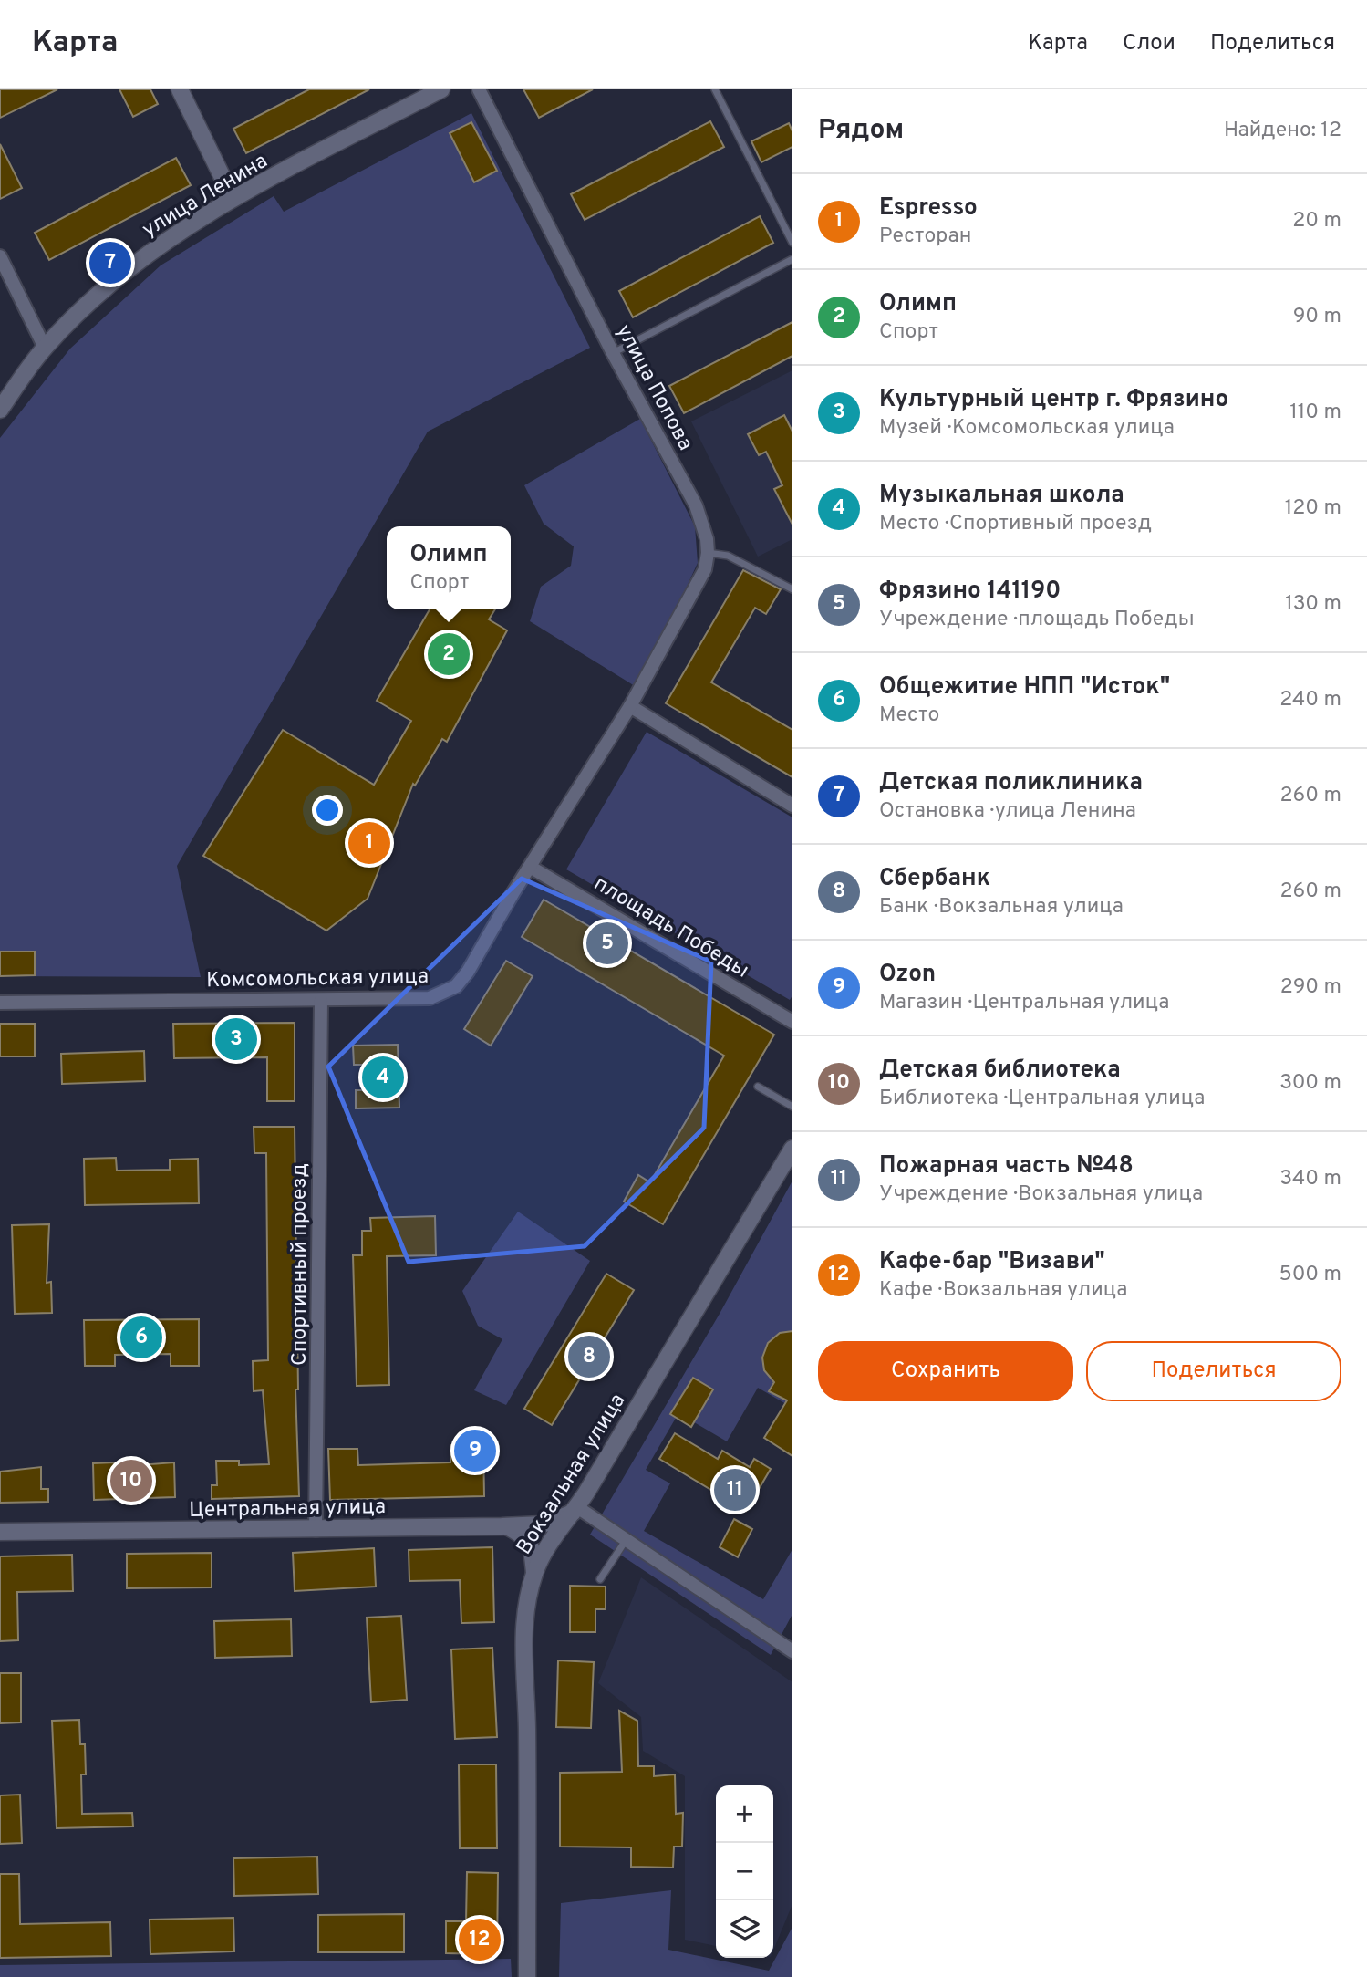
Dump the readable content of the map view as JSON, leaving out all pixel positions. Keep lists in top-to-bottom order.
{
  "streets": {
    "street": [
      "улица Ленина",
      "улица Попова",
      "площадь Победы",
      "Комсомольская улица",
      "Спортивный проезд",
      "Вокзальная улица",
      "Центральная улица"
    ]
  },
  "crossings": [
    ["площадь Победы", "Комсомольская улица"],
    ["Комсомольская улица", "Спортивный проезд"],
    ["Спортивный проезд", "Центральная улица"],
    ["Вокзальная улица", "Центральная улица"]
  ],
  "page": {
    "header": "Карта",
    "nav": ["Карта", "Слои", "Поделиться"],
    "heading": ["Рядом", "Найдено: 12"],
    "list": [
      {
        "mark": "1",
        "name": "Espresso",
        "note": "Ресторан",
        "value": "20 m"
      },
      {
        "mark": "2",
        "name": "Олимп",
        "note": "Спорт",
        "value": "90 m"
      },
      {
        "mark": "3",
        "name": "Культурный центр г. Фрязино",
        "note": "Музей · Комсомольская улица",
        "value": "110 m"
      },
      {
        "mark": "4",
        "name": "Музыкальная школа",
        "note": "Место · Спортивный проезд",
        "value": "120 m"
      },
      {
        "mark": "5",
        "name": "Фрязино 141190",
        "note": "Учреждение · площадь Победы",
        "value": "130 m"
      },
      {
        "mark": "6",
        "name": "Общежитие НПП \"Исток\"",
        "note": "Место",
        "value": "240 m"
      },
      {
        "mark": "7",
        "name": "Детская поликлиника",
        "note": "Остановка · улица Ленина",
        "value": "260 m"
      },
      {
        "mark": "8",
        "name": "Сбербанк",
        "note": "Банк · Вокзальная улица",
        "value": "260 m"
      },
      {
        "mark": "9",
        "name": "Ozon",
        "note": "Магазин · Центральная улица",
        "value": "290 m"
      },
      {
        "mark": "10",
        "name": "Детская библиотека",
        "note": "Библиотека · Центральная улица",
        "value": "300 m"
      },
      {
        "mark": "11",
        "name": "Пожарная часть №48",
        "note": "Учреждение · Вокзальная улица",
        "value": "340 m"
      },
      {
        "mark": "12",
        "name": "Кафе-бар \"Визави\"",
        "note": "Кафе · Вокзальная улица",
        "value": "500 m"
      }
    ],
    "pins": [
      "7",
      "2",
      "1",
      "5",
      "3",
      "4",
      "6",
      "8",
      "9",
      "10",
      "11",
      "12"
    ],
    "popup": ["Олимп", "Спорт"],
    "buttons": ["Сохранить", "Поделиться"],
    "map_buttons": ["+", "−"]
  }
}
